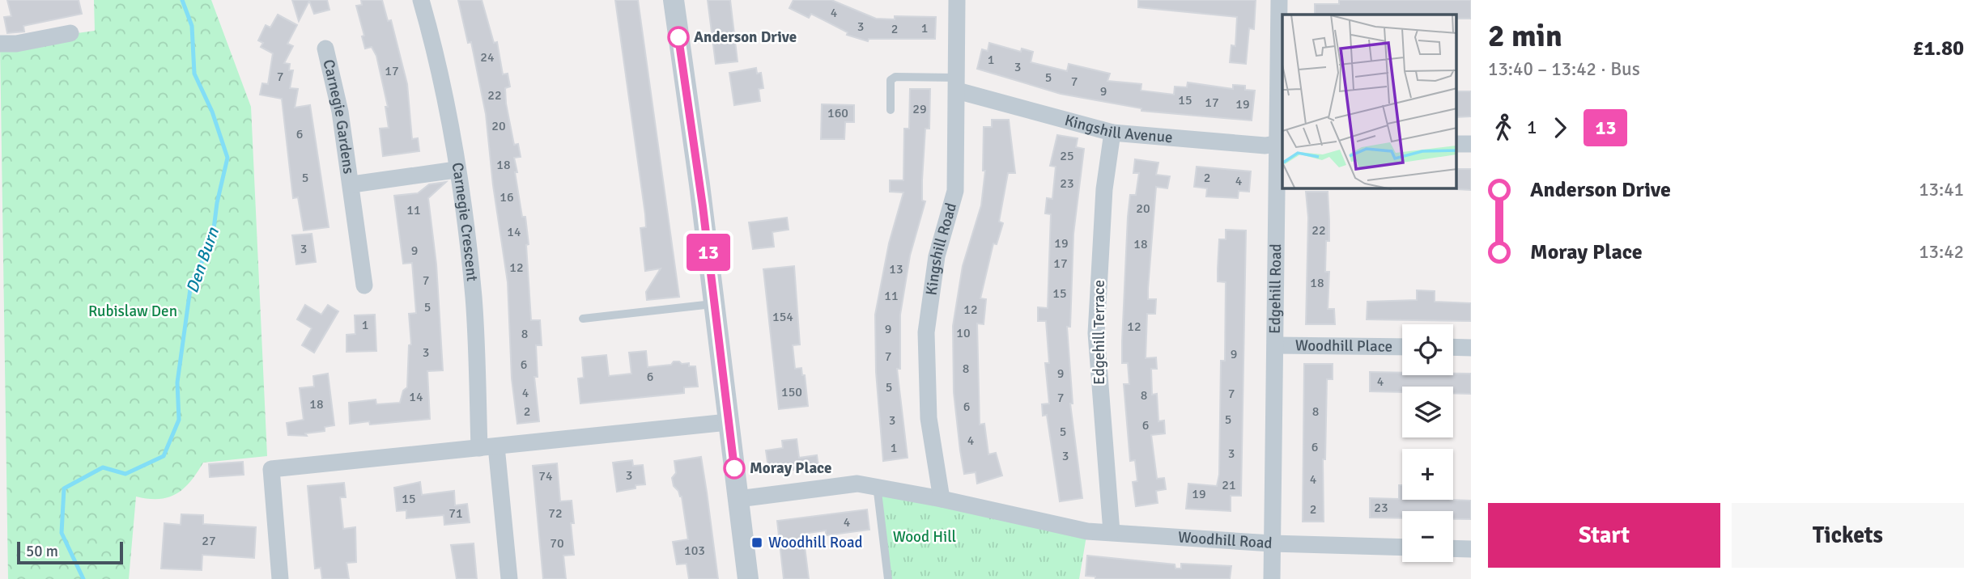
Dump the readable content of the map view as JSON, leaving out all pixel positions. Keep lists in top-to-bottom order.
{
  "streets": {
    "street": [
      "Carnegie Gardens",
      "Kingshill Avenue",
      "Carnegie Crescent",
      "Kingshill Road",
      "Edgehill Road",
      "Edgehill Terrace",
      "Woodhill Place",
      "Woodhill Road"
    ]
  },
  "crossings": [
    ["Carnegie Gardens", "Carnegie Crescent"],
    ["Kingshill Avenue", "Kingshill Road"],
    ["Kingshill Avenue", "Edgehill Road"],
    ["Kingshill Avenue", "Edgehill Terrace"],
    ["Kingshill Road", "Woodhill Road"],
    ["Edgehill Road", "Woodhill Place"],
    ["Edgehill Road", "Woodhill Road"],
    ["Edgehill Terrace", "Woodhill Road"]
  ],
  "water": ["Den Burn"],
  "parks": ["Rubislaw Den", "Wood Hill"],
  "places": {
    "other": ["Anderson Drive", "Moray Place"],
    "transit": ["Woodhill Road"]
  },
  "lines": ["bus line 13"],
  "house_numbers": [
    "4",
    "3",
    "1",
    "2",
    "24",
    "1",
    "3",
    "17",
    "7",
    "5",
    "7",
    "9",
    "22",
    "15",
    "17",
    "19",
    "29",
    "160",
    "20",
    "6",
    "25",
    "18",
    "5",
    "2",
    "4",
    "23",
    "16",
    "20",
    "11",
    "22",
    "14",
    "19",
    "18",
    "3",
    "9",
    "17",
    "12",
    "13",
    "7",
    "18",
    "15",
    "11",
    "5",
    "12",
    "154",
    "1",
    "12",
    "9",
    "10",
    "8",
    "3",
    "9",
    "7",
    "6",
    "8",
    "9",
    "6",
    "4",
    "5",
    "150",
    "4",
    "7",
    "8",
    "14",
    "7",
    "18",
    "6",
    "2",
    "8",
    "5",
    "3",
    "6",
    "5",
    "4",
    "6",
    "1",
    "3",
    "3",
    "3",
    "74",
    "4",
    "21",
    "19",
    "15",
    "23",
    "2",
    "71",
    "72",
    "4",
    "27",
    "70",
    "103"
  ],
  "scale_bar": "50 m",
  "page": {
    "on_map": "13",
    "heading": ["2 min", "13:40 – 13:42 · Bus", "£1.80"],
    "legs": ["1", "13"],
    "list": [
      {
        "name": "Anderson Drive",
        "value": "13:41"
      },
      {
        "name": "Moray Place",
        "value": "13:42"
      }
    ],
    "map_buttons": ["+", "−"],
    "buttons": ["Start", "Tickets"],
    "scale": "50 m"
  }
}
